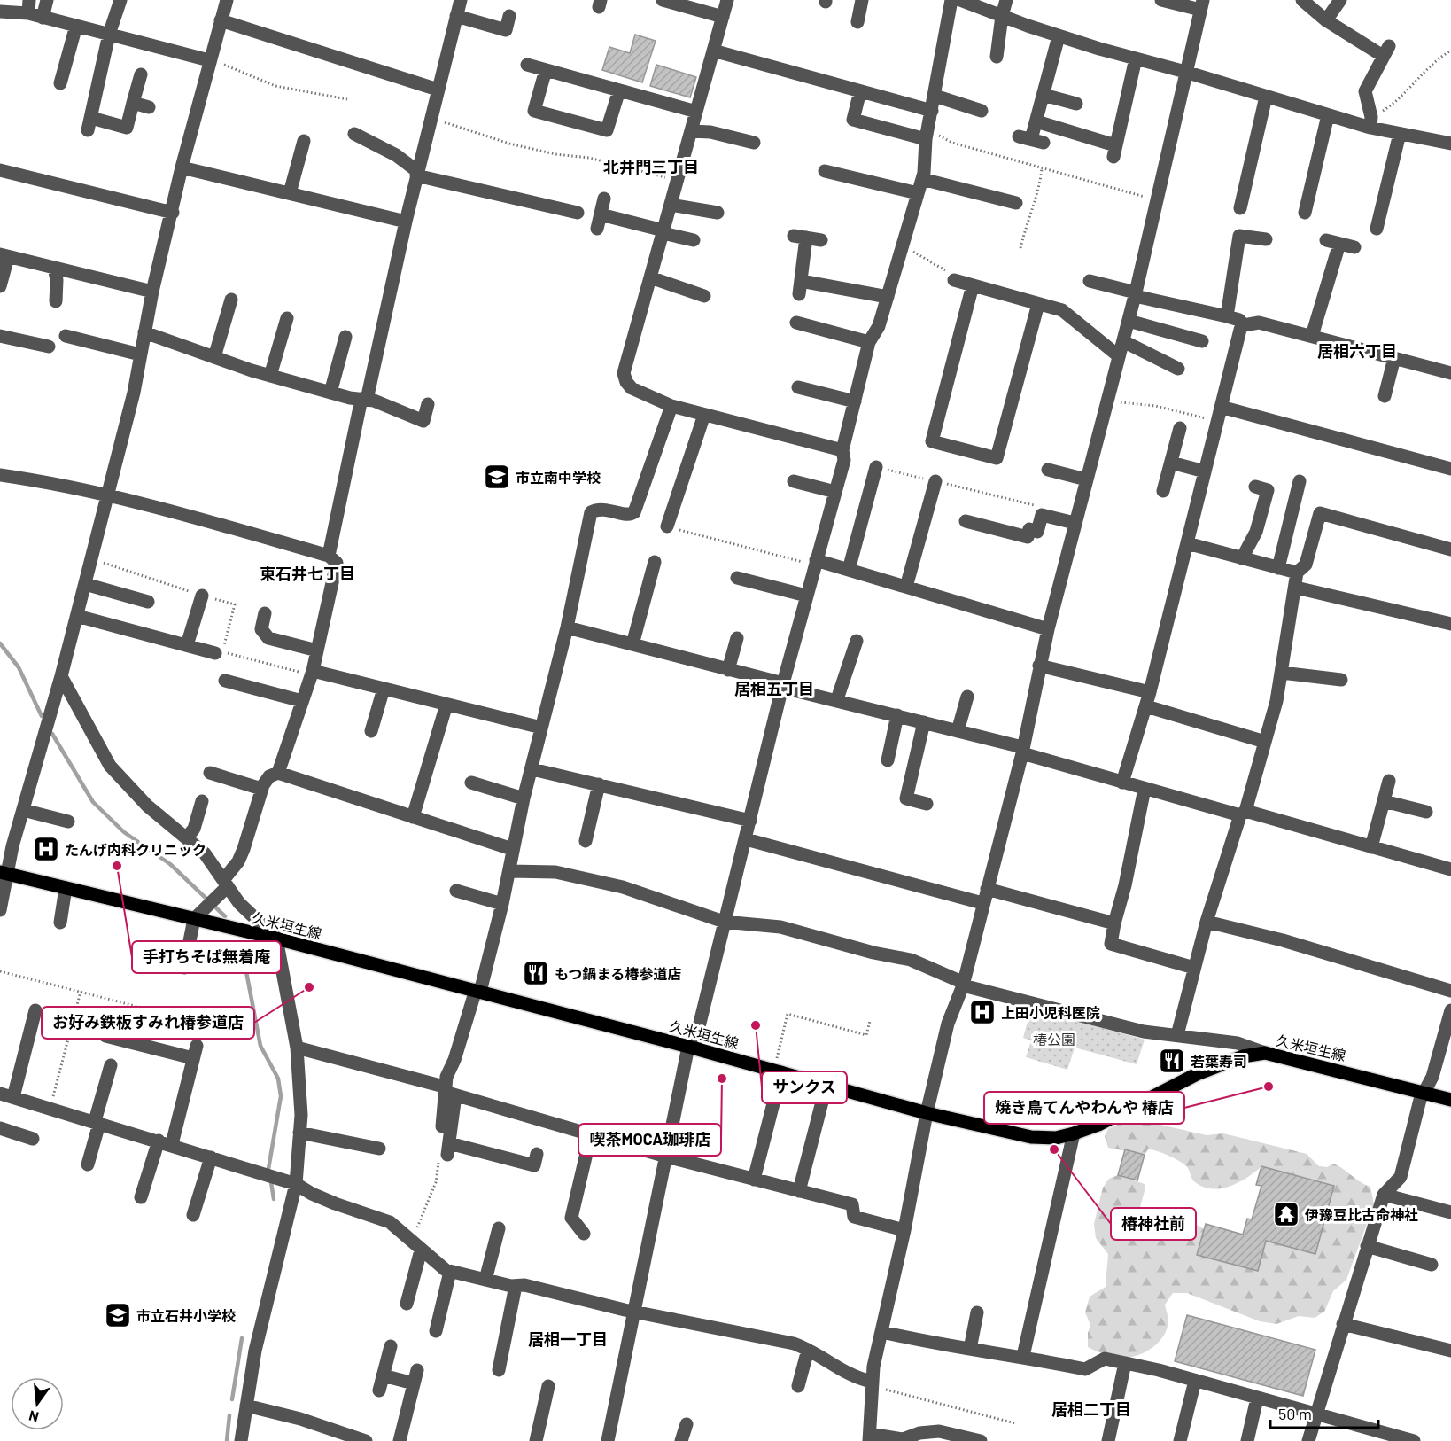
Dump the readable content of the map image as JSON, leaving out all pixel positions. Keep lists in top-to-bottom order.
{
  "streets": {
    "main road": ["久米垣生線"]
  },
  "districts": [
    "北井門三丁目",
    "居相六丁目",
    "東石井七丁目",
    "居相五丁目",
    "居相一丁目",
    "居相二丁目"
  ],
  "parks": ["椿公園"],
  "places": {
    "school or university": ["市立南中学校", "市立石井小学校"],
    "hospital": ["たんげ内科クリニック", "上田小児科医院"],
    "other": [
      "手打ちそば無着庵",
      "お好み鉄板すみれ椿参道店",
      "サンクス",
      "喫茶MOCA珈琲店",
      "焼き鳥てんやわんや 椿店",
      "椿神社前"
    ],
    "restaurant": ["もつ鍋まる椿参道店", "若葉寿司"],
    "temple": ["伊豫豆比古命神社"]
  },
  "scale_bar": "50 m",
  "north": "bottom"
}
